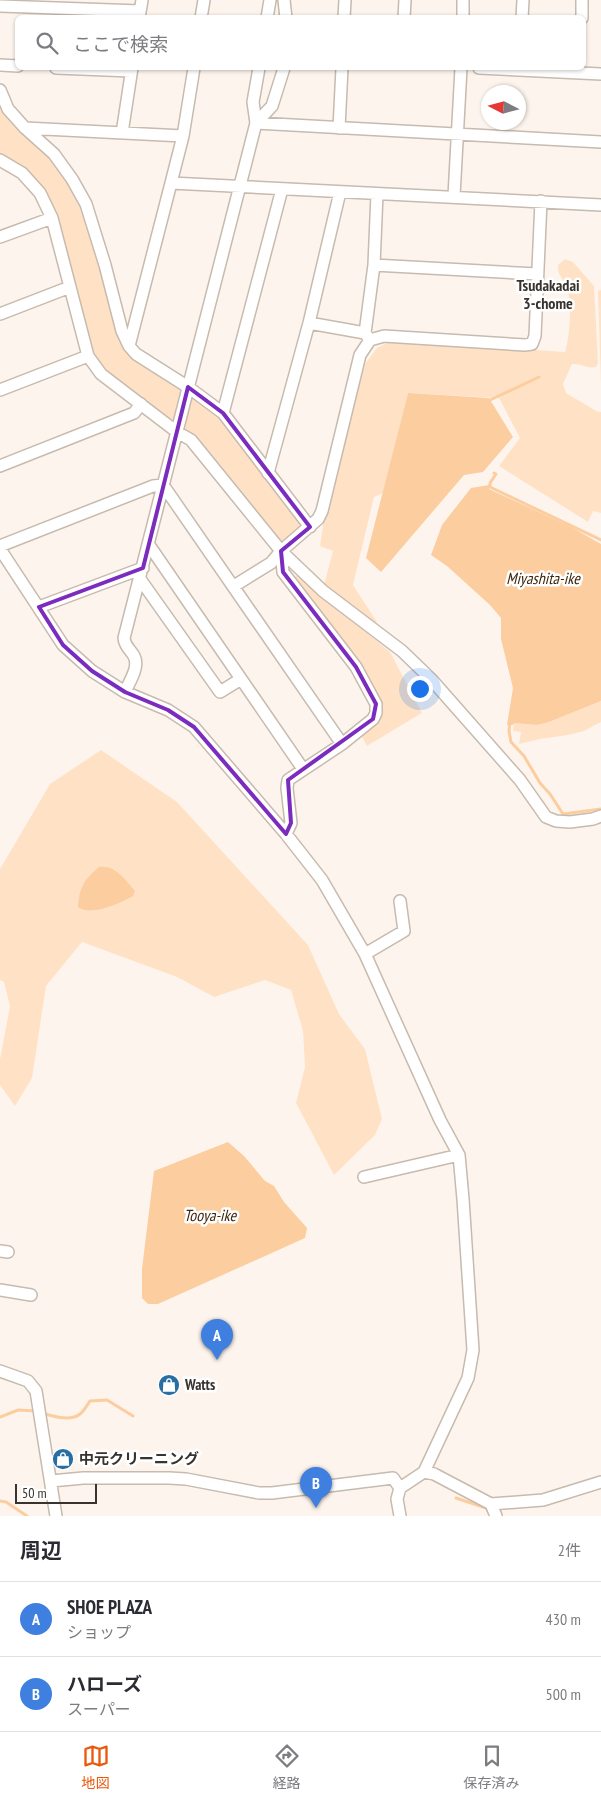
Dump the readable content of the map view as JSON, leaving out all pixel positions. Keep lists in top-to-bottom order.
{
  "districts": ["Tsudakadai 3-chome"],
  "water": ["Miyashita-ike", "Tooya-ike"],
  "places": {
    "shop": ["Watts", "中元クリーニング"]
  },
  "scale_bar": "50 m",
  "north": "left",
  "page": {
    "search": "ここで検索",
    "pins": ["A", "B"],
    "scale": "50 m",
    "heading": ["周辺", "2件"],
    "list": [
      {
        "mark": "A",
        "name": "SHOE PLAZA",
        "note": "ショップ",
        "value": "430 m"
      },
      {
        "mark": "B",
        "name": "ハローズ",
        "note": "スーパー",
        "value": "500 m"
      }
    ],
    "nav": ["地図", "経路", "保存済み"]
  }
}
